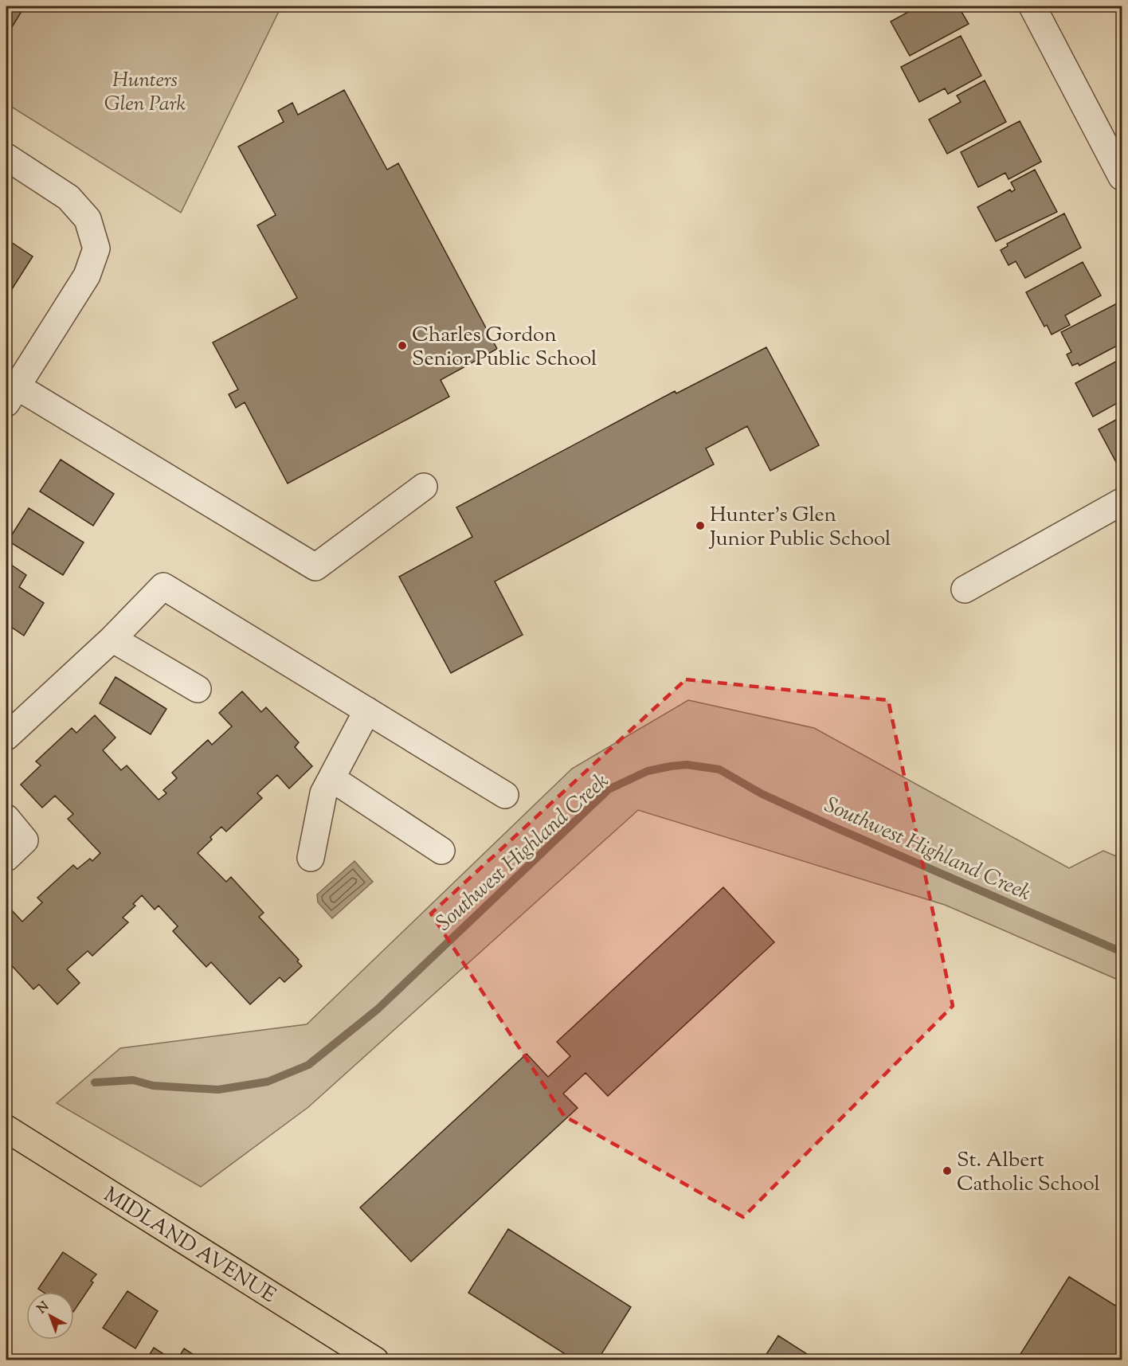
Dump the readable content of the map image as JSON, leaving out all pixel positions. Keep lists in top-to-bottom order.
{
  "streets": {
    "main road": ["MIDLAND AVENUE"]
  },
  "water": ["Southwest Highland Creek"],
  "parks": ["Hunters Glen Park"],
  "places": ["Charles Gordon Senior Public School", "Hunter's Glen Junior Public School", "St. Albert Catholic School"],
  "north": "top left"
}
